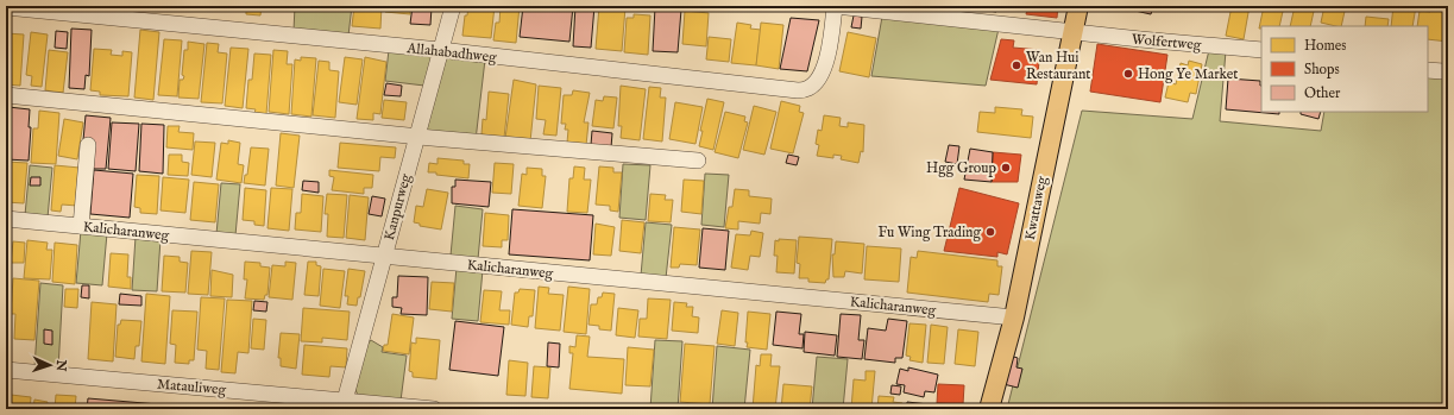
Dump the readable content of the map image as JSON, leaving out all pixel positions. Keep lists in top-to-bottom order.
{
  "streets": {
    "main road": ["Kwattaweg"],
    "street": [
      "Wolfertweg",
      "Allahabadhweg",
      "Kanpurweg",
      "Kalicharanweg",
      "Matauliweg"
    ]
  },
  "crossings": [
    ["Wolfertweg", "Allahabadhweg"],
    ["Wolfertweg", "Kwattaweg"],
    ["Allahabadhweg", "Kanpurweg"],
    ["Kanpurweg", "Kalicharanweg"],
    ["Kanpurweg", "Matauliweg"],
    ["Kwattaweg", "Kalicharanweg"]
  ],
  "places": [
    "Wan Hui Restaurant",
    "Hong Ye Market",
    "Hgg Group",
    "Fu Wing Trading"
  ],
  "legend": ["Homes", "Shops", "Other"],
  "north": "right"
}
